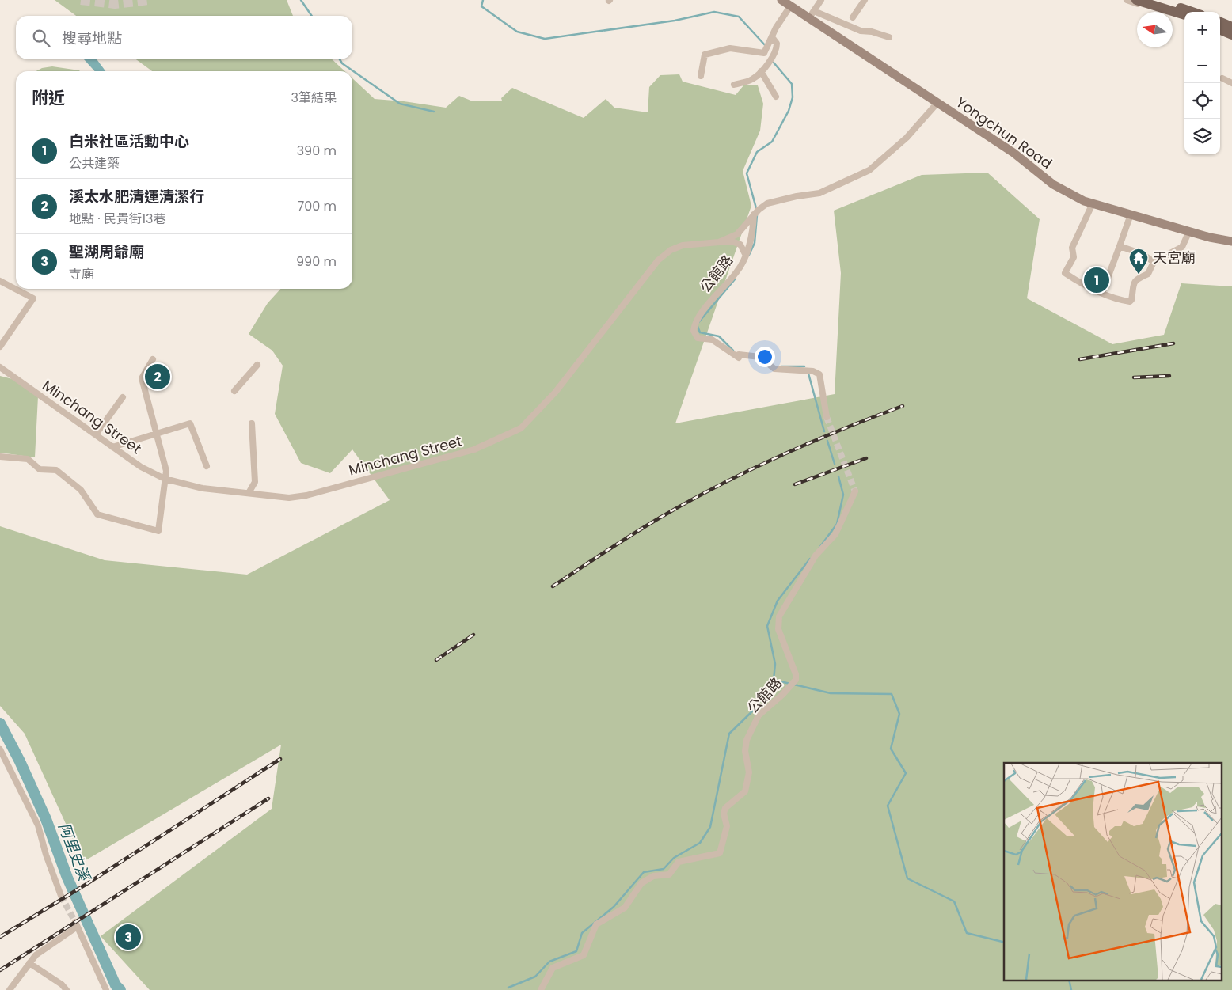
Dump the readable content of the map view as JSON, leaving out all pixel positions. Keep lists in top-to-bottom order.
{
  "streets": {
    "street": ["Yongchun Road", "公館路", "Minchang Street"]
  },
  "crossings": [
    ["公館路", "Minchang Street"]
  ],
  "water": ["阿里史溪"],
  "places": {
    "temple": ["天宮廟"]
  },
  "north": "left",
  "page": {
    "map_buttons": ["+", "−"],
    "search": "搜尋地點",
    "heading": ["附近", "3筆結果"],
    "list": [
      {
        "mark": "1",
        "name": "白米社區活動中心",
        "note": "公共建築",
        "value": "390 m"
      },
      {
        "mark": "2",
        "name": "溪太水肥清運清潔行",
        "note": "地點 · 民貴街13巷",
        "value": "700 m"
      },
      {
        "mark": "3",
        "name": "聖湖周爺廟",
        "note": "寺廟",
        "value": "990 m"
      }
    ],
    "pins": ["1", "2", "3"]
  }
}
